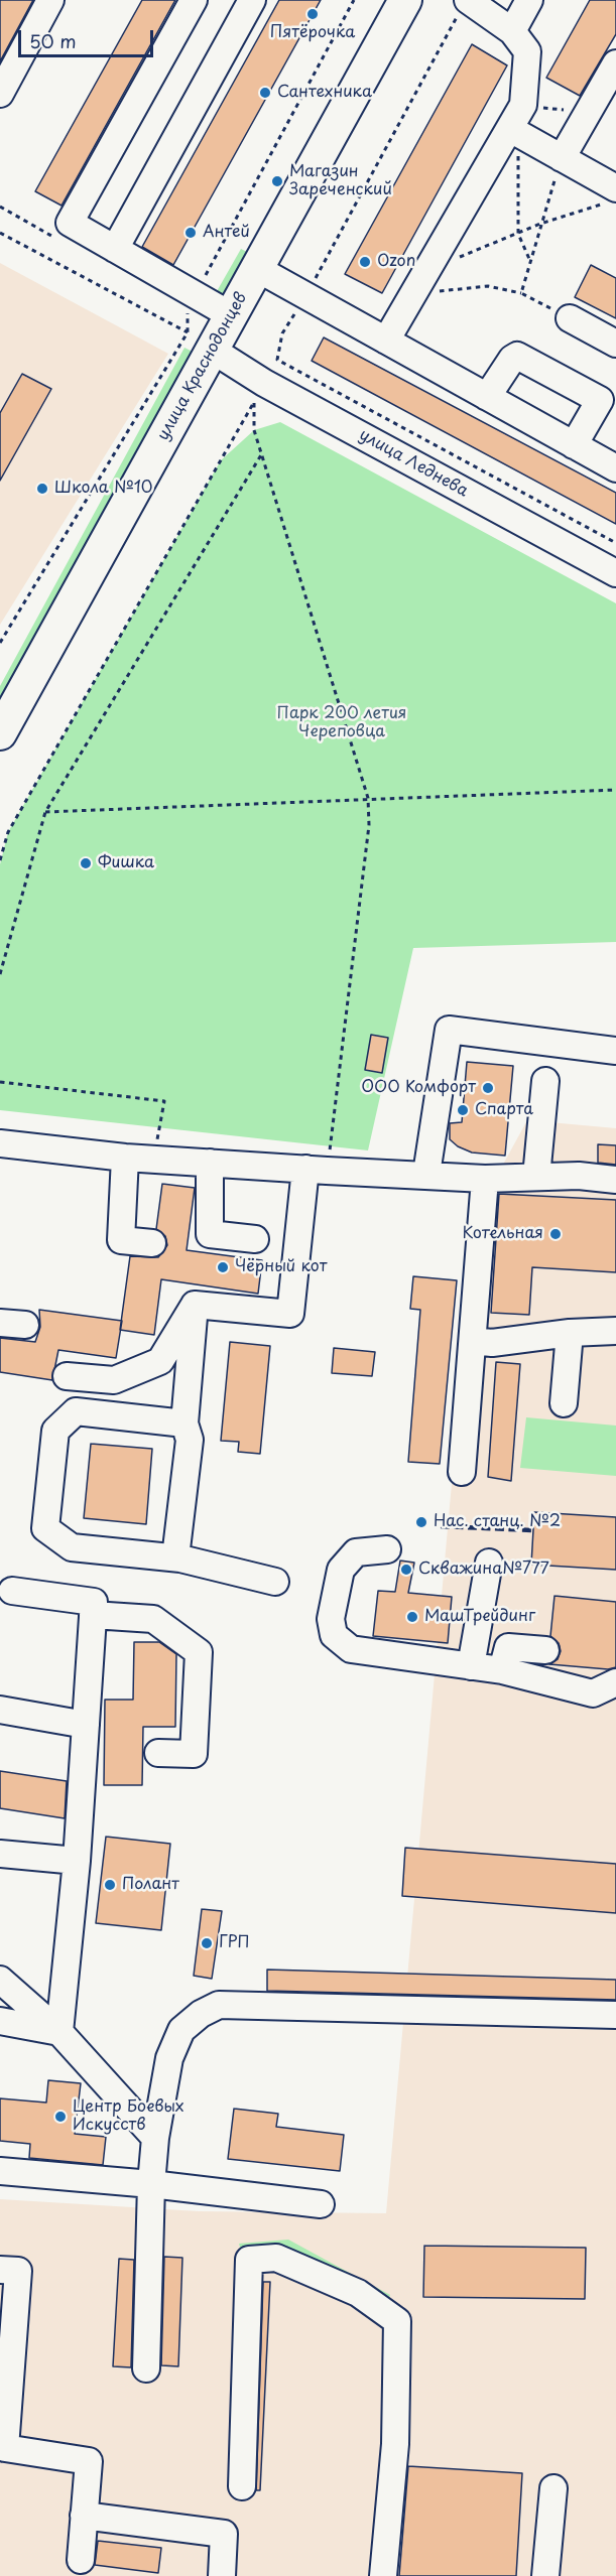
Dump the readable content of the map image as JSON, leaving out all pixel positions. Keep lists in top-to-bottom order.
{
  "streets": {
    "main road": ["улица Краснодонцев"],
    "street": ["улица Леднева"]
  },
  "crossings": [
    ["улица Краснодонцев", "улица Леднева"]
  ],
  "parks": ["Парк 200 летия Череповца"],
  "places": [
    "Пятёрочка",
    "Сантехника",
    "Магазин Зареченский",
    "Антей",
    "Ozon",
    "Школа №10",
    "Фишка",
    "ООО Комфорт",
    "Спарта",
    "Котельная",
    "Чёрный кот",
    "Нас. станц. №2",
    "Скважина№777",
    "МашТрейдинг",
    "Полант",
    "ГРП",
    "Центр Боевых Искусств"
  ],
  "scale_bar": "50 m"
}
